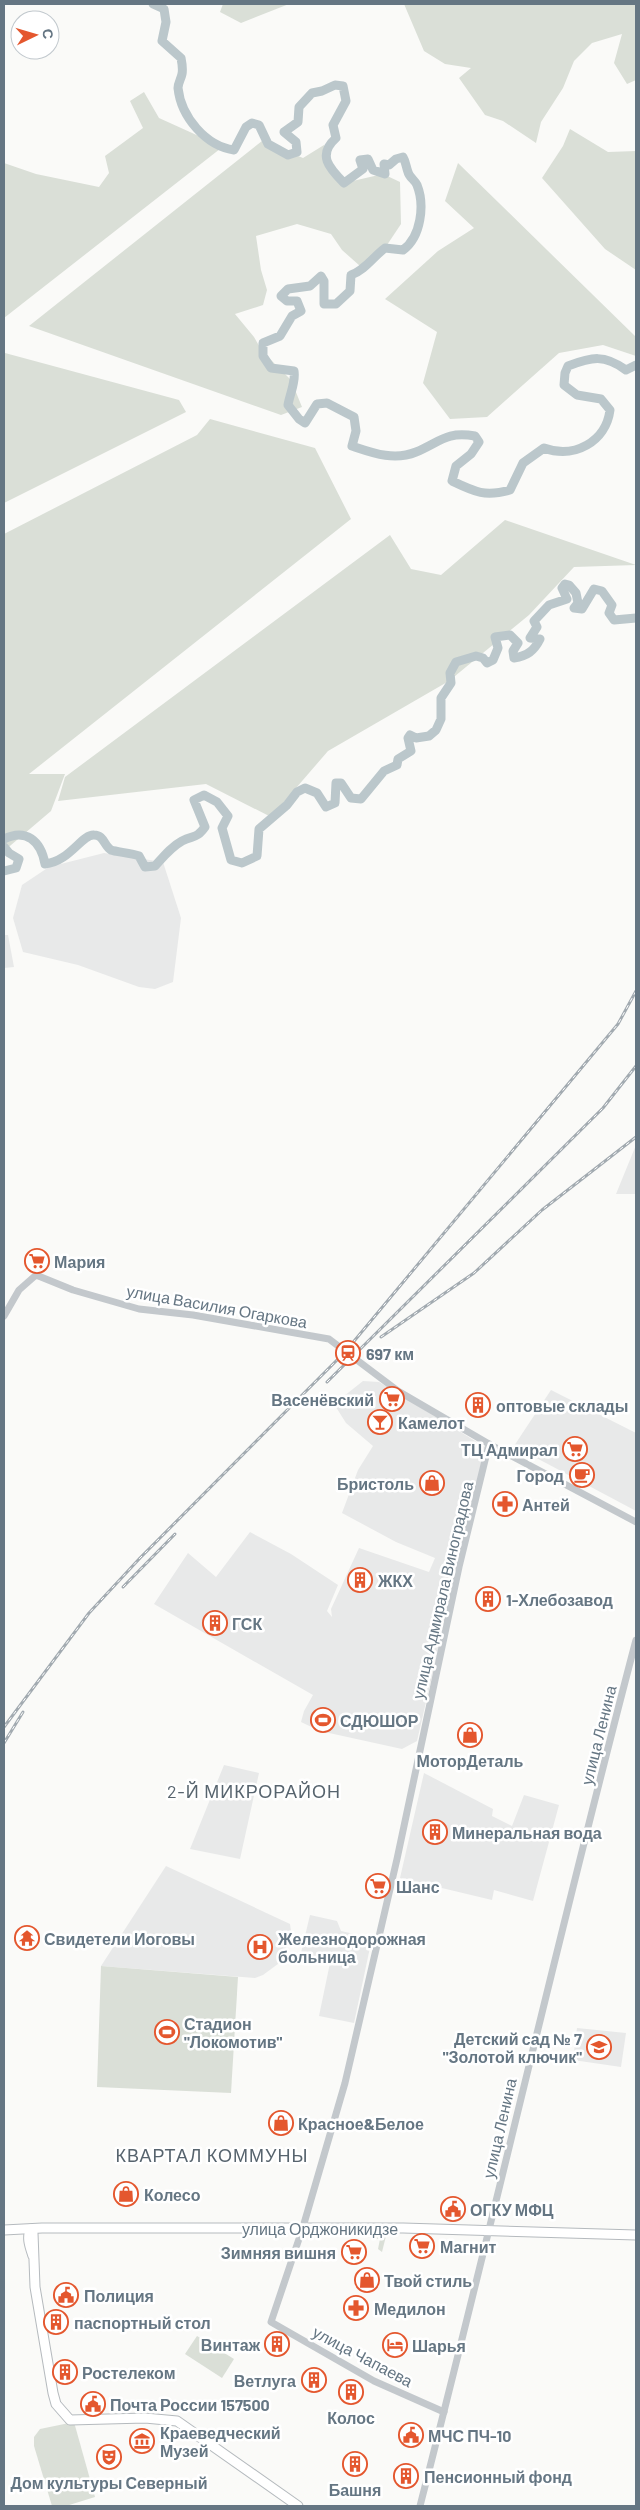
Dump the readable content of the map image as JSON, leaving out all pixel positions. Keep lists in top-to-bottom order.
{
  "streets": {
    "main road": ["улица Орджоникидзе"],
    "street": [
      "улица Василия Огаркова",
      "улица Адмирала Виноградова",
      "улица Ленина",
      "улица Чапаева"
    ]
  },
  "crossings": [
    ["улица Василия Огаркова", "улица Адмирала Виноградова"],
    ["улица Адмирала Виноградова", "улица Орджоникидзе"],
    ["улица Адмирала Виноградова", "улица Чапаева"],
    ["улица Ленина", "улица Орджоникидзе"],
    ["улица Ленина", "улица Чапаева"]
  ],
  "districts": ["2-Й МИКРОРАЙОН", "КВАРТАЛ КОММУНЫ"],
  "places": {
    "supermarket": [
      "Мария",
      "Васенёвский",
      "ТЦ Адмирал",
      "Шанс",
      "Магнит",
      "Зимняя вишня"
    ],
    "station": ["697 км"],
    "building": [
      "оптовые склады",
      "ЖКХ",
      "1-Хлебозавод",
      "ГСК",
      "Минеральная вода",
      "паспортный стол",
      "Винтаж",
      "Ростелеком",
      "Ветлуга",
      "Колос",
      "Башня",
      "Пенсионный фонд"
    ],
    "bar": ["Камелот"],
    "cafe": ["Город"],
    "shop": [
      "Бристоль",
      "МоторДеталь",
      "Красное&Белое",
      "Колесо",
      "Твой стиль"
    ],
    "pharmacy": ["Антей", "Медилон"],
    "sports": ["СДЮШОР", "Стадион \"Локомотив\""],
    "temple": ["Свидетели Иоговы"],
    "hospital": ["Железнодорожная больница"],
    "school or university": ["Детский сад № 7 \"Золотой ключик\""],
    "public building": [
      "ОГКУ МФЦ",
      "Полиция",
      "Почта России 157500",
      "МЧС ПЧ-10"
    ],
    "hotel": ["Шарья"],
    "museum": ["Краеведческий Музей"],
    "theatre": ["Дом культуры Северный"]
  },
  "north": "right"
}
